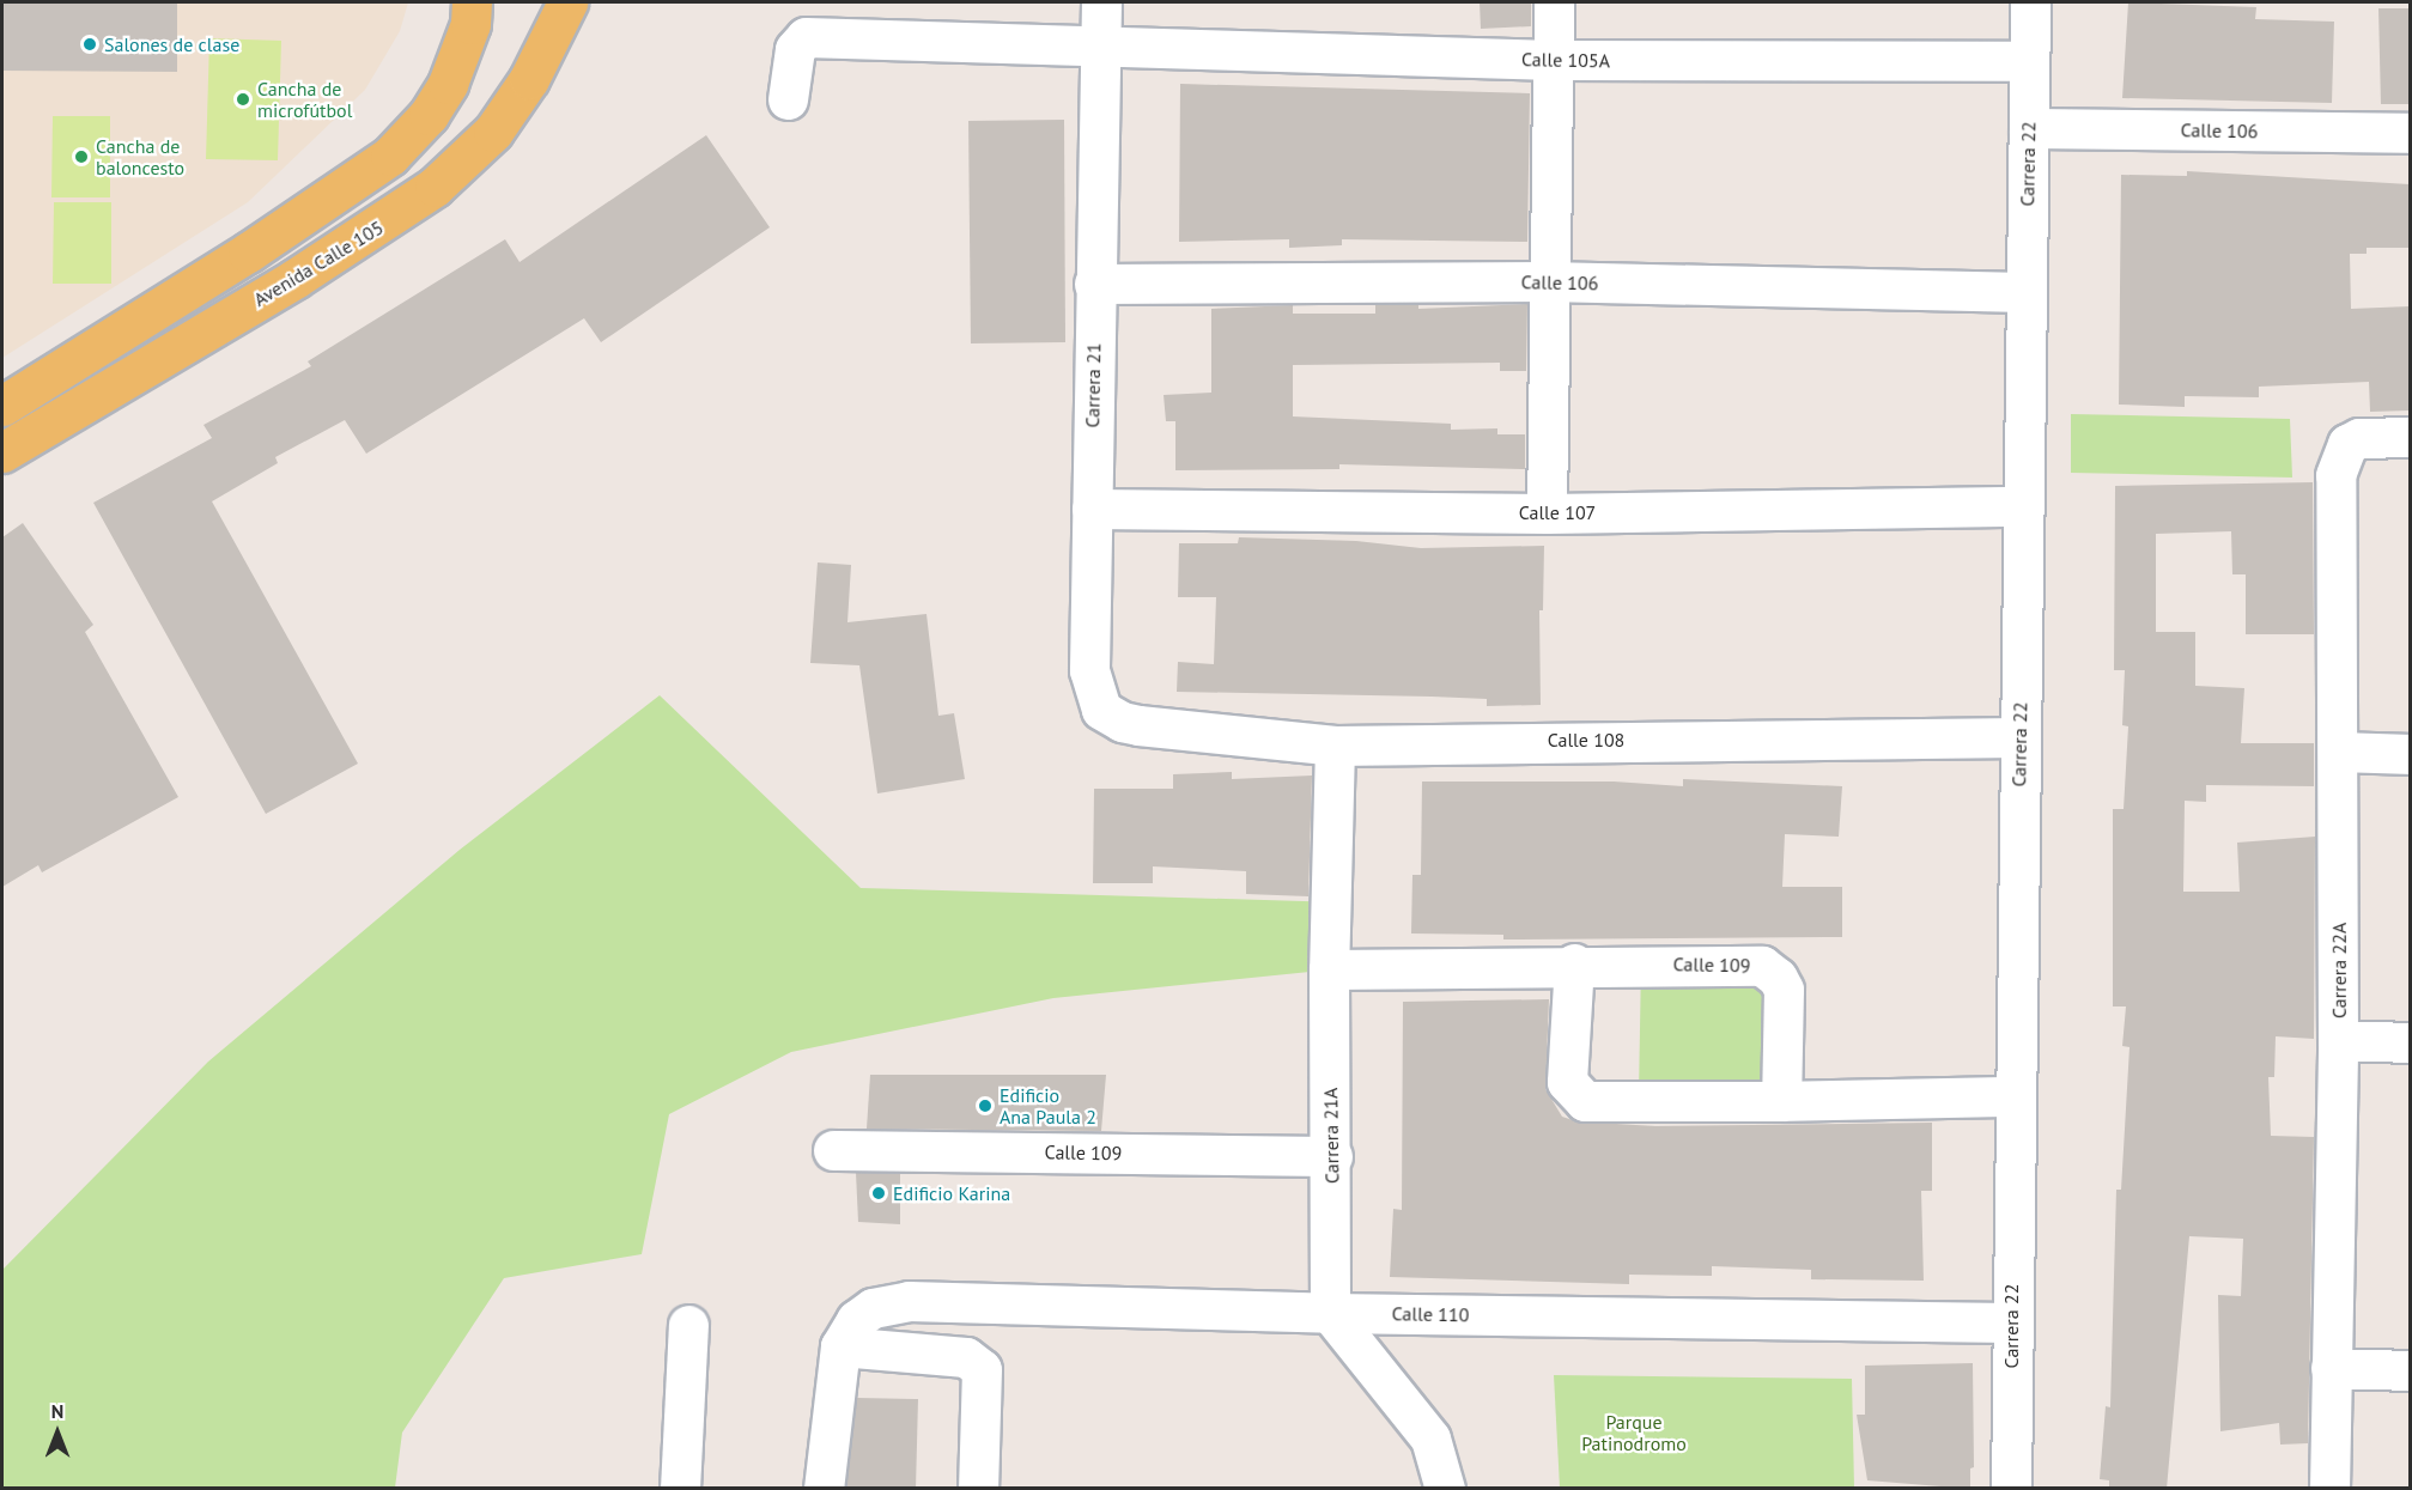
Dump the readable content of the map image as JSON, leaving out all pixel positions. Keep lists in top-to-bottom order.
{
  "streets": {
    "main road": ["Avenida Calle 105"],
    "street": [
      "Calle 105A",
      "Calle 106",
      "Carrera 22",
      "Carrera 21",
      "Calle 107",
      "Calle 108",
      "Calle 109",
      "Carrera 22A",
      "Carrera 21A",
      "Calle 110"
    ]
  },
  "crossings": [
    ["Calle 105A", "Carrera 22"],
    ["Calle 105A", "Carrera 21"],
    ["Calle 106", "Carrera 22"],
    ["Calle 106", "Carrera 21"],
    ["Carrera 22", "Calle 107"],
    ["Carrera 22", "Calle 108"],
    ["Carrera 22", "Calle 110"],
    ["Carrera 21", "Calle 107"],
    ["Carrera 21", "Calle 108"],
    ["Calle 108", "Carrera 21A"],
    ["Calle 109", "Carrera 21A"],
    ["Carrera 21A", "Calle 110"]
  ],
  "parks": ["Parque Patinodromo"],
  "places": [
    "Salones de clase",
    "Cancha de microfútbol",
    "Cancha de baloncesto",
    "Edificio Ana Paula 2",
    "Edificio Karina"
  ],
  "north": "top"
}
